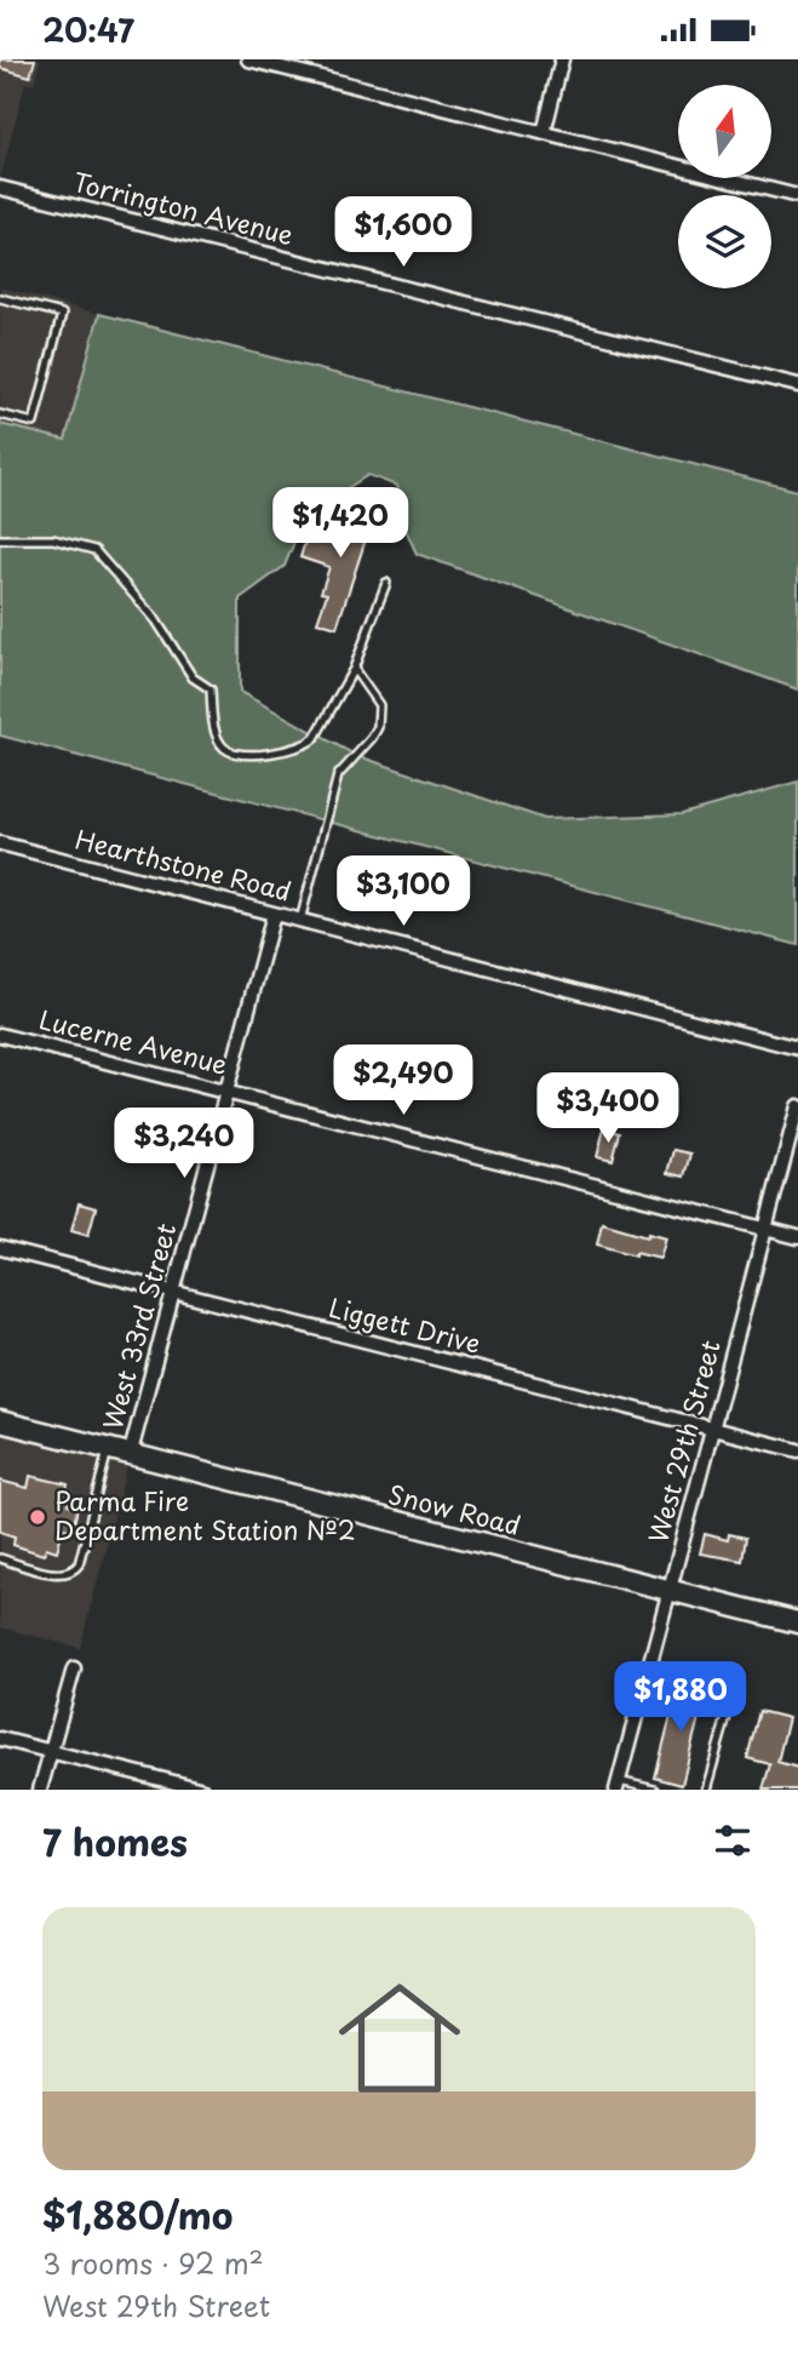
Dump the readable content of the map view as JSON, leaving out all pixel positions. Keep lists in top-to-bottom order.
{
  "streets": {
    "main road": ["Snow Road"],
    "street": [
      "Torrington Avenue",
      "Hearthstone Road",
      "Lucerne Avenue",
      "West 33rd Street",
      "Liggett Drive",
      "West 29th Street"
    ]
  },
  "crossings": [
    ["Hearthstone Road", "West 33rd Street"],
    ["Lucerne Avenue", "West 33rd Street"],
    ["Lucerne Avenue", "West 29th Street"],
    ["West 33rd Street", "Liggett Drive"],
    ["West 33rd Street", "Snow Road"],
    ["Liggett Drive", "West 29th Street"],
    ["West 29th Street", "Snow Road"]
  ],
  "places": ["Parma Fire Department Station №2"],
  "north": "top",
  "page": {
    "status": "20:47",
    "price": [
      "$1,600",
      "$1,420",
      "$3,100",
      "$2,490",
      "$3,400",
      "$3,240",
      "$1,880"
    ],
    "heading": "7 homes",
    "list": [
      {
        "name": "$1,880/mo",
        "note": "3 rooms · 92 m² · West 29th Street"
      }
    ]
  }
}
